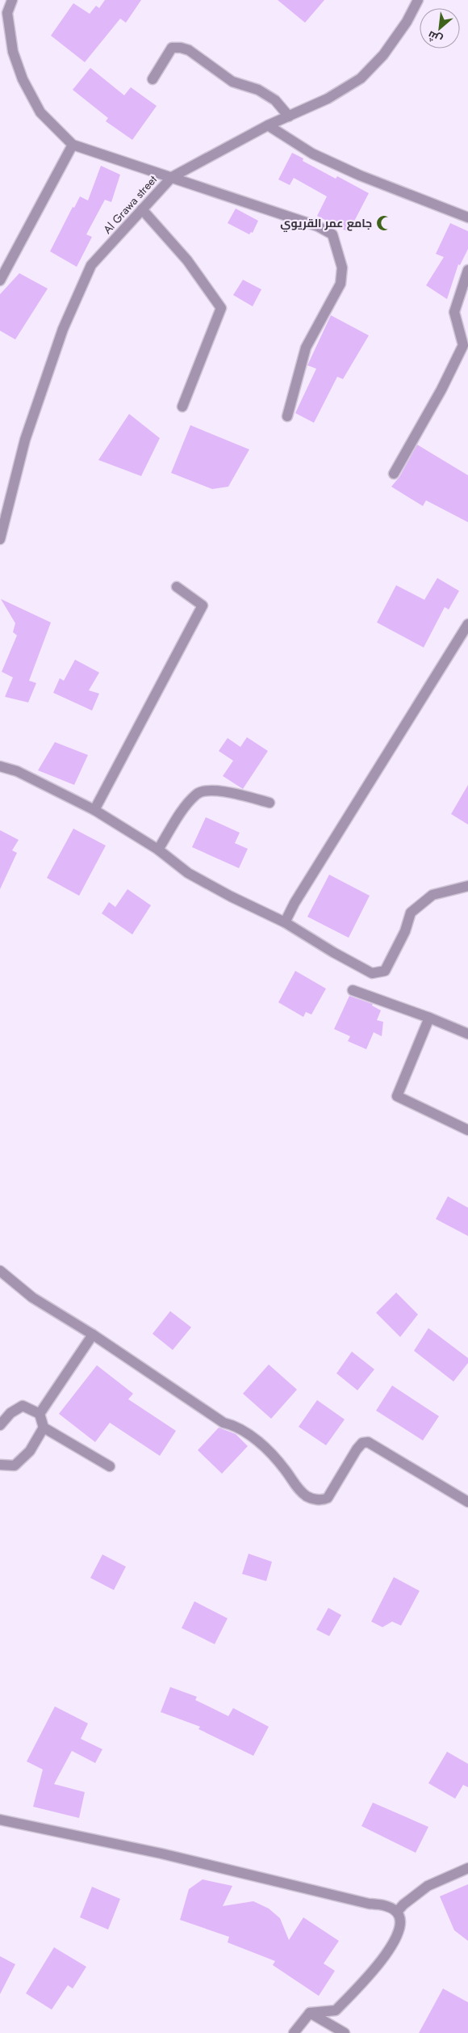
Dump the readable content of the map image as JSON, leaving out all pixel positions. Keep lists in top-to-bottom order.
{
  "streets": {
    "street": ["Al Grawa street"]
  },
  "places": {
    "mosque": ["جامع عمر القريوي"]
  },
  "north": "bottom left"
}
